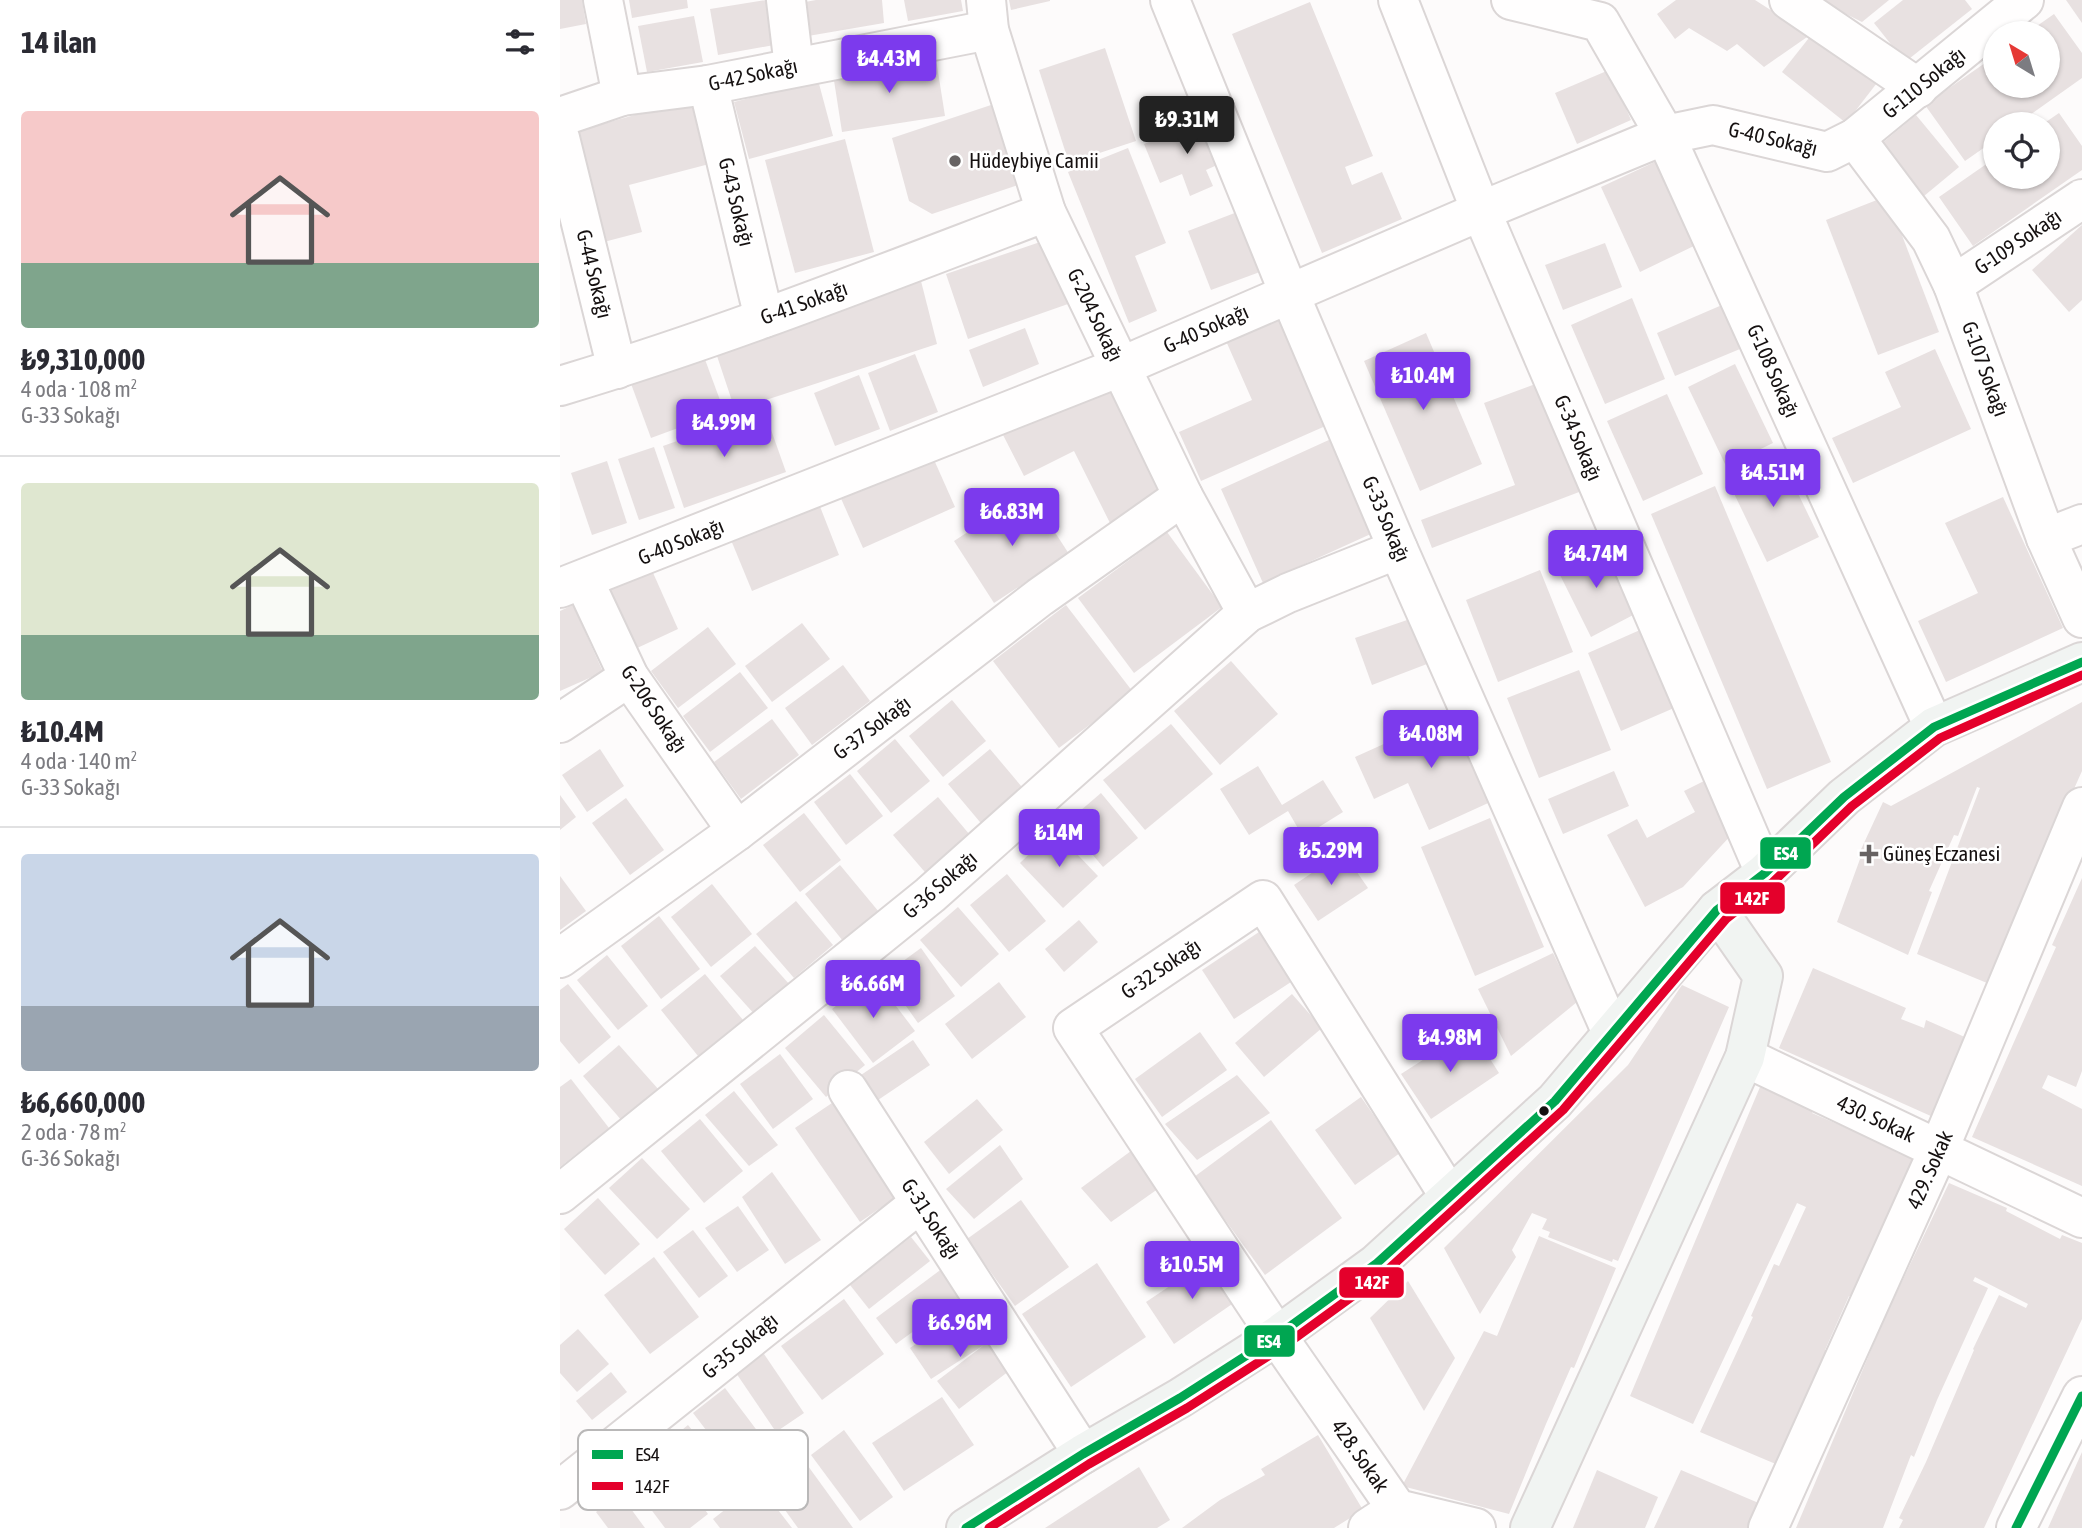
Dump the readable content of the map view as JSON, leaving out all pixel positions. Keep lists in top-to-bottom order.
{
  "streets": {
    "street": [
      "G-42 Sokağı",
      "G-110 Sokağı",
      "G-40 Sokağı",
      "G-43 Sokağı",
      "G-109 Sokağı",
      "G-44 Sokağı",
      "G-41 Sokağı",
      "G-204 Sokağı",
      "G-107 Sokağı",
      "G-108 Sokağı",
      "G-34 Sokağı",
      "G-33 Sokağı",
      "G-206 Sokağı",
      "G-37 Sokağı",
      "G-36 Sokağı",
      "G-32 Sokağı",
      "430. Sokak",
      "429. Sokak",
      "G-31 Sokağı",
      "G-35 Sokağı",
      "428. Sokak"
    ]
  },
  "crossings": [
    ["G-42 Sokağı", "G-43 Sokağı"],
    ["G-42 Sokağı", "G-204 Sokağı"],
    ["G-110 Sokağı", "G-40 Sokağı"],
    ["G-110 Sokağı", "G-107 Sokağı"],
    ["G-40 Sokağı", "G-204 Sokağı"],
    ["G-40 Sokağı", "G-107 Sokağı"],
    ["G-40 Sokağı", "G-108 Sokağı"],
    ["G-40 Sokağı", "G-34 Sokağı"],
    ["G-40 Sokağı", "G-33 Sokağı"],
    ["G-40 Sokağı", "G-206 Sokağı"],
    ["G-43 Sokağı", "G-41 Sokağı"],
    ["G-109 Sokağı", "G-107 Sokağı"],
    ["G-44 Sokağı", "G-41 Sokağı"],
    ["G-41 Sokağı", "G-204 Sokağı"],
    ["G-204 Sokağı", "G-37 Sokağı"],
    ["G-204 Sokağı", "G-36 Sokağı"],
    ["G-33 Sokağı", "G-36 Sokağı"],
    ["G-206 Sokağı", "G-37 Sokağı"],
    ["G-32 Sokağı", "428. Sokak"],
    ["430. Sokak", "429. Sokak"],
    ["G-31 Sokağı", "G-35 Sokağı"]
  ],
  "places": {
    "other": ["Hüdeybiye Camii"],
    "health": ["Güneş Eczanesi"]
  },
  "lines": ["transit line ES4", "transit line 142F"],
  "legend": ["ES4", "142F"],
  "north": "top left",
  "page": {
    "heading": "14 ilan",
    "price": [
      "₺4.43M",
      "₺9.31M",
      "₺10.4M",
      "₺4.99M",
      "₺4.51M",
      "₺6.83M",
      "₺4.74M",
      "₺4.08M",
      "₺14M",
      "₺5.29M",
      "₺6.66M",
      "₺4.98M",
      "₺10.5M",
      "₺6.96M"
    ],
    "list": [
      {
        "name": "₺9,310,000",
        "note": "4 oda · 108 m² · G-33 Sokağı"
      },
      {
        "name": "₺10.4M",
        "note": "4 oda · 140 m² · G-33 Sokağı"
      },
      {
        "name": "₺6,660,000",
        "note": "2 oda · 78 m² · G-36 Sokağı"
      }
    ]
  }
}
